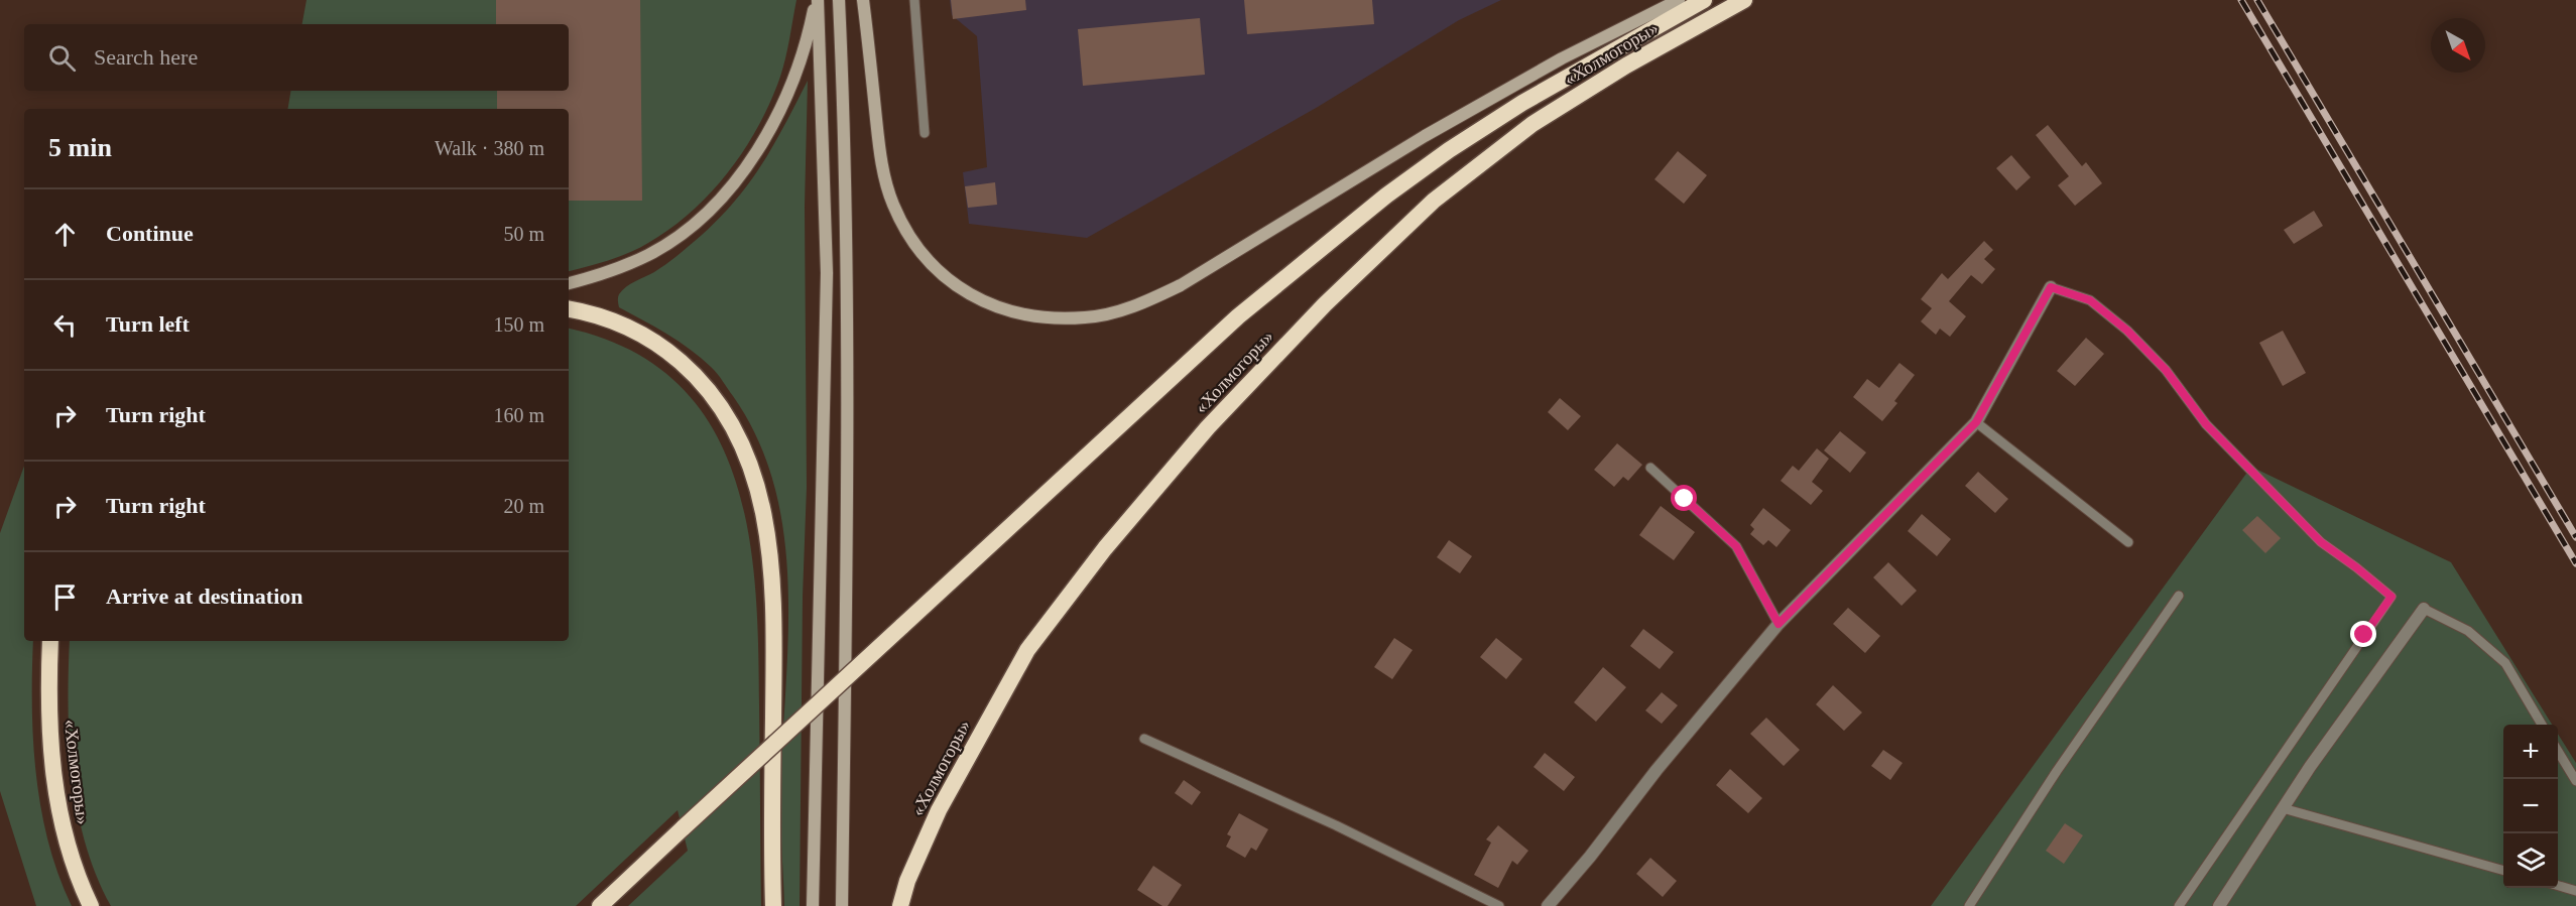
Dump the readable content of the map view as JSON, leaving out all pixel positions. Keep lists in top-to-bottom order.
{
  "streets": {
    "highway": ["«Холмогоры»"]
  },
  "north": "bottom right",
  "page": {
    "search": "Search here",
    "heading": ["5 min", "Walk · 380 m"],
    "list": [
      ["Continue", "50 m"],
      ["Turn left", "150 m"],
      ["Turn right", "160 m"],
      ["Turn right", "20 m"],
      "Arrive at destination"
    ],
    "map_buttons": ["+", "−"]
  }
}
